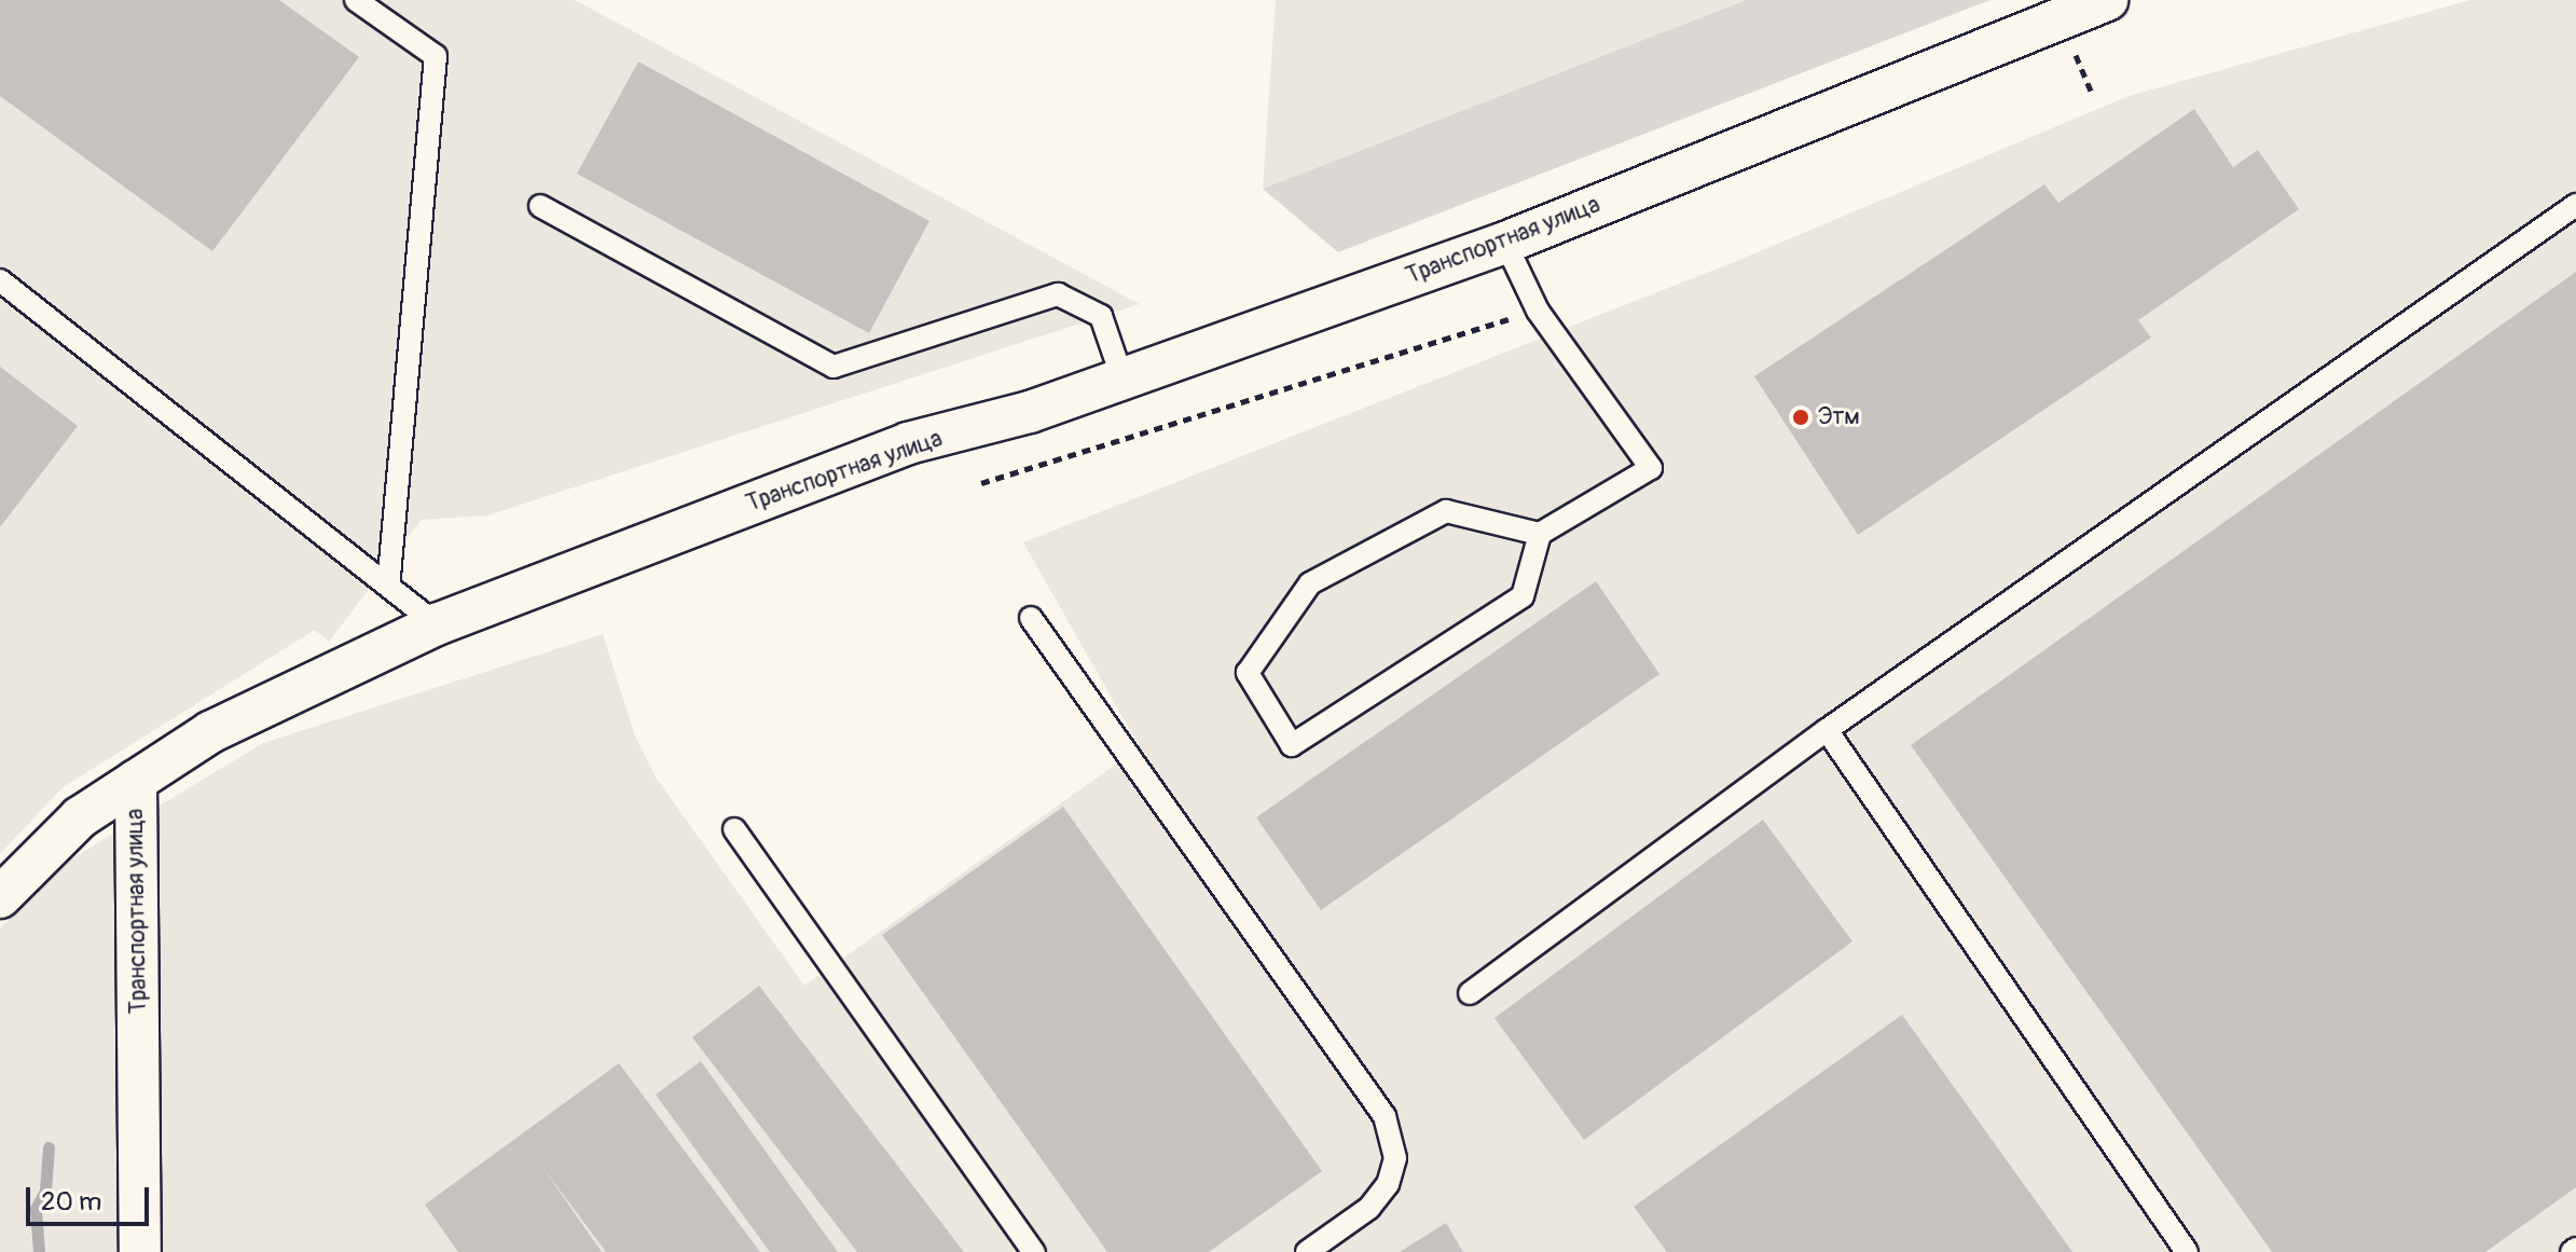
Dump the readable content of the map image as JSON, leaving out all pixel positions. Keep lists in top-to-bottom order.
{
  "streets": {
    "street": ["Транспортная улица"]
  },
  "places": ["Этм"],
  "scale_bar": "20 m"
}
